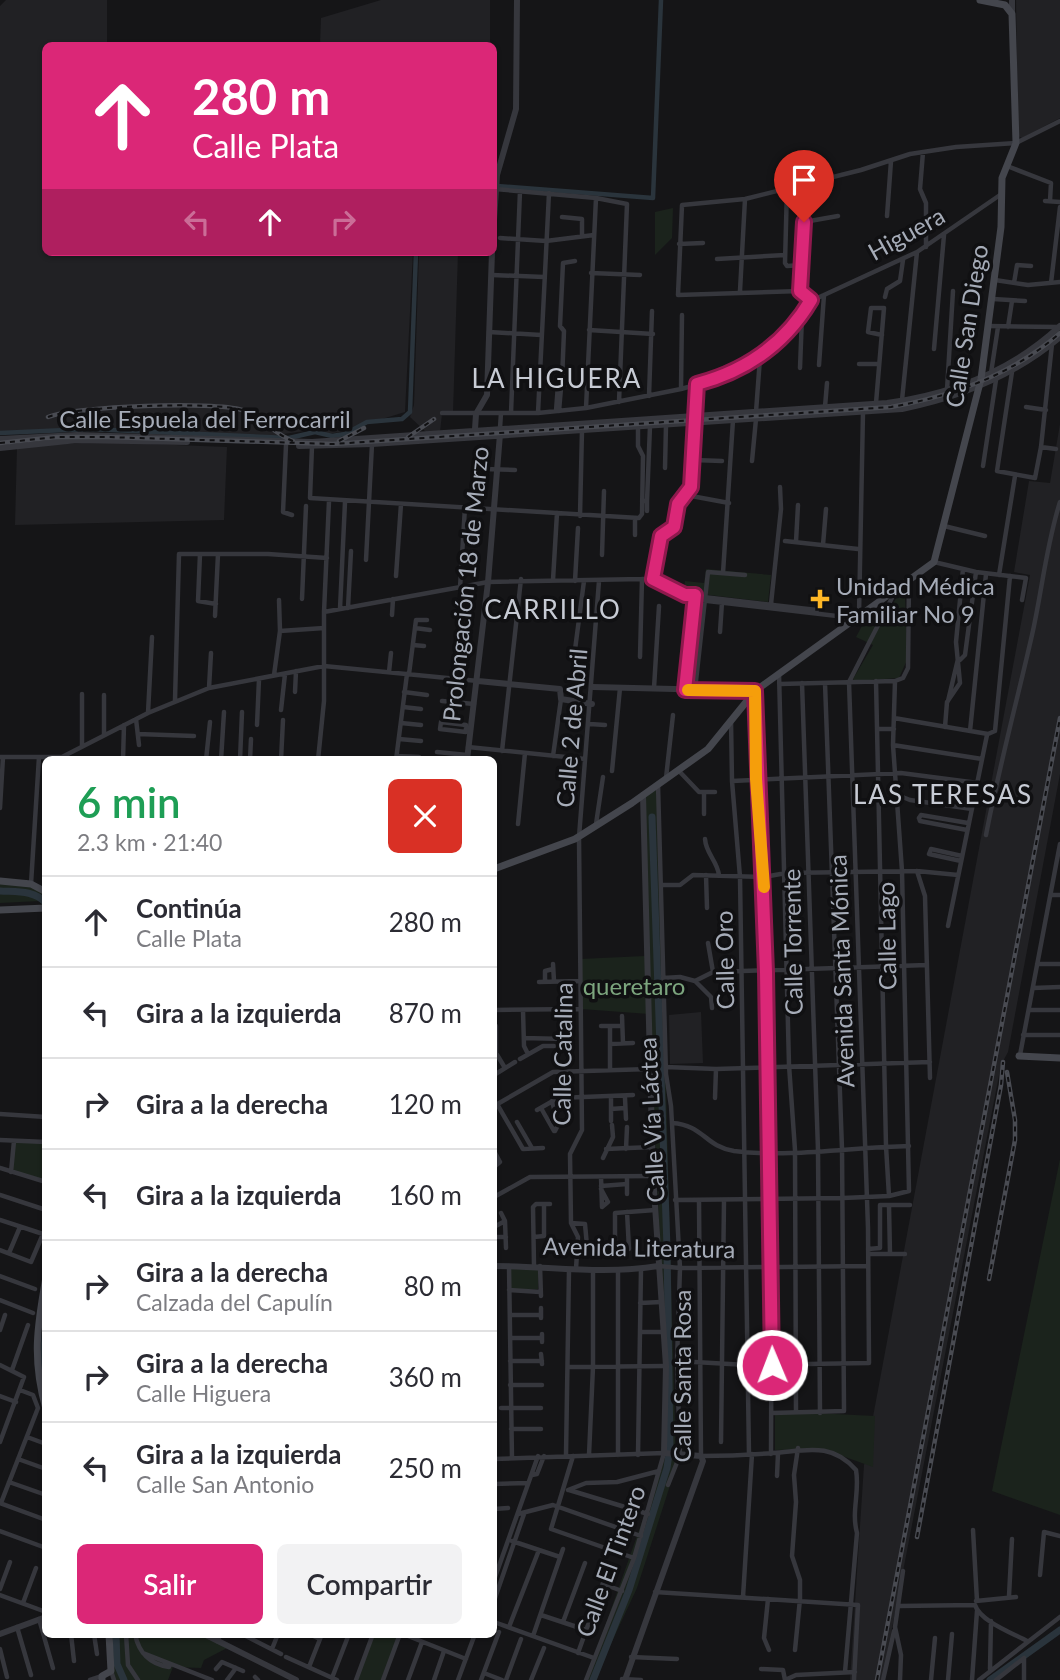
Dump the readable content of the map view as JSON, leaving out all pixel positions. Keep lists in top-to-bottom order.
{
  "streets": {
    "main road": ["Calle San Diego"],
    "street": [
      "Higuera",
      "Calle Espuela del Ferrocarril",
      "Prolongación 18 de Marzo",
      "Calle 2 de Abril",
      "Calle Lago",
      "Calle Torrente",
      "Calle Oro",
      "Avenida Santa Mónica",
      "Calle Catalina",
      "Calle Vía Láctea",
      "Avenida Literatura",
      "Calle Santa Rosa",
      "Calle El Tintero"
    ]
  },
  "crossings": [
    ["Higuera", "Calle San Diego"],
    ["Calle San Diego", "Calle Espuela del Ferrocarril"],
    ["Calle Espuela del Ferrocarril", "Prolongación 18 de Marzo"],
    ["Calle 2 de Abril", "Calle Catalina"],
    ["Calle Torrente", "Avenida Literatura"],
    ["Calle Oro", "Avenida Literatura"],
    ["Avenida Santa Mónica", "Avenida Literatura"],
    ["Calle Vía Láctea", "Avenida Literatura"],
    ["Calle Vía Láctea", "Calle El Tintero"],
    ["Avenida Literatura", "Calle Santa Rosa"]
  ],
  "districts": ["LA HIGUERA", "CARRILLO", "LAS TERESAS"],
  "parks": ["queretaro"],
  "places": {
    "health": ["Unidad Médica Familiar No 9"]
  },
  "page": {
    "turn": ["280 m", "Calle Plata"],
    "heading": ["6 min", "2.3 km · 21:40"],
    "list": [
      {
        "name": "Continúa",
        "note": "Calle Plata",
        "value": "280 m"
      },
      {
        "name": "Gira a la izquierda",
        "value": "870 m"
      },
      {
        "name": "Gira a la derecha",
        "value": "120 m"
      },
      {
        "name": "Gira a la izquierda",
        "value": "160 m"
      },
      {
        "name": "Gira a la derecha",
        "note": "Calzada del Capulín",
        "value": "80 m"
      },
      {
        "name": "Gira a la derecha",
        "note": "Calle Higuera",
        "value": "360 m"
      },
      {
        "name": "Gira a la izquierda",
        "note": "Calle San Antonio",
        "value": "250 m"
      }
    ],
    "buttons": ["Salir", "Compartir"]
  }
}
